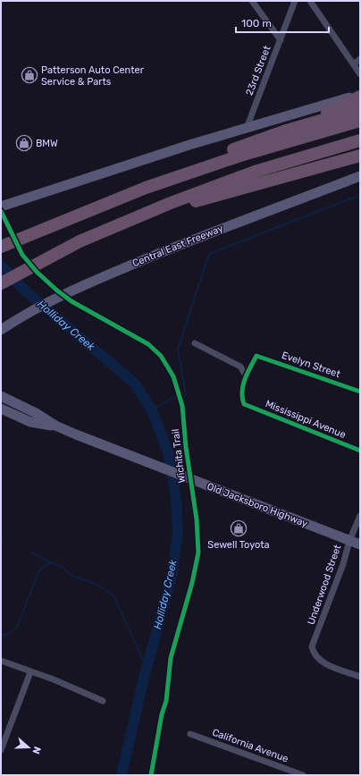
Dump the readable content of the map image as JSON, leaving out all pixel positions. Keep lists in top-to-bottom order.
{
  "streets": {
    "main road": ["Central East Freeway", "Old Jacksboro Highway"],
    "street": [
      "23rd Street",
      "Evelyn Street",
      "Mississippi Avenue",
      "Underwood Street",
      "California Avenue"
    ],
    "cycle path": ["Wichita Trail"]
  },
  "crossings": [
    ["Evelyn Street", "Mississippi Avenue"],
    ["Old Jacksboro Highway", "Underwood Street"]
  ],
  "water": ["Holliday Creek"],
  "places": {
    "shop": ["Patterson Auto Center Service & Parts", "BMW", "Sewell Toyota"]
  },
  "scale_bar": "100 m",
  "north": "right"
}
